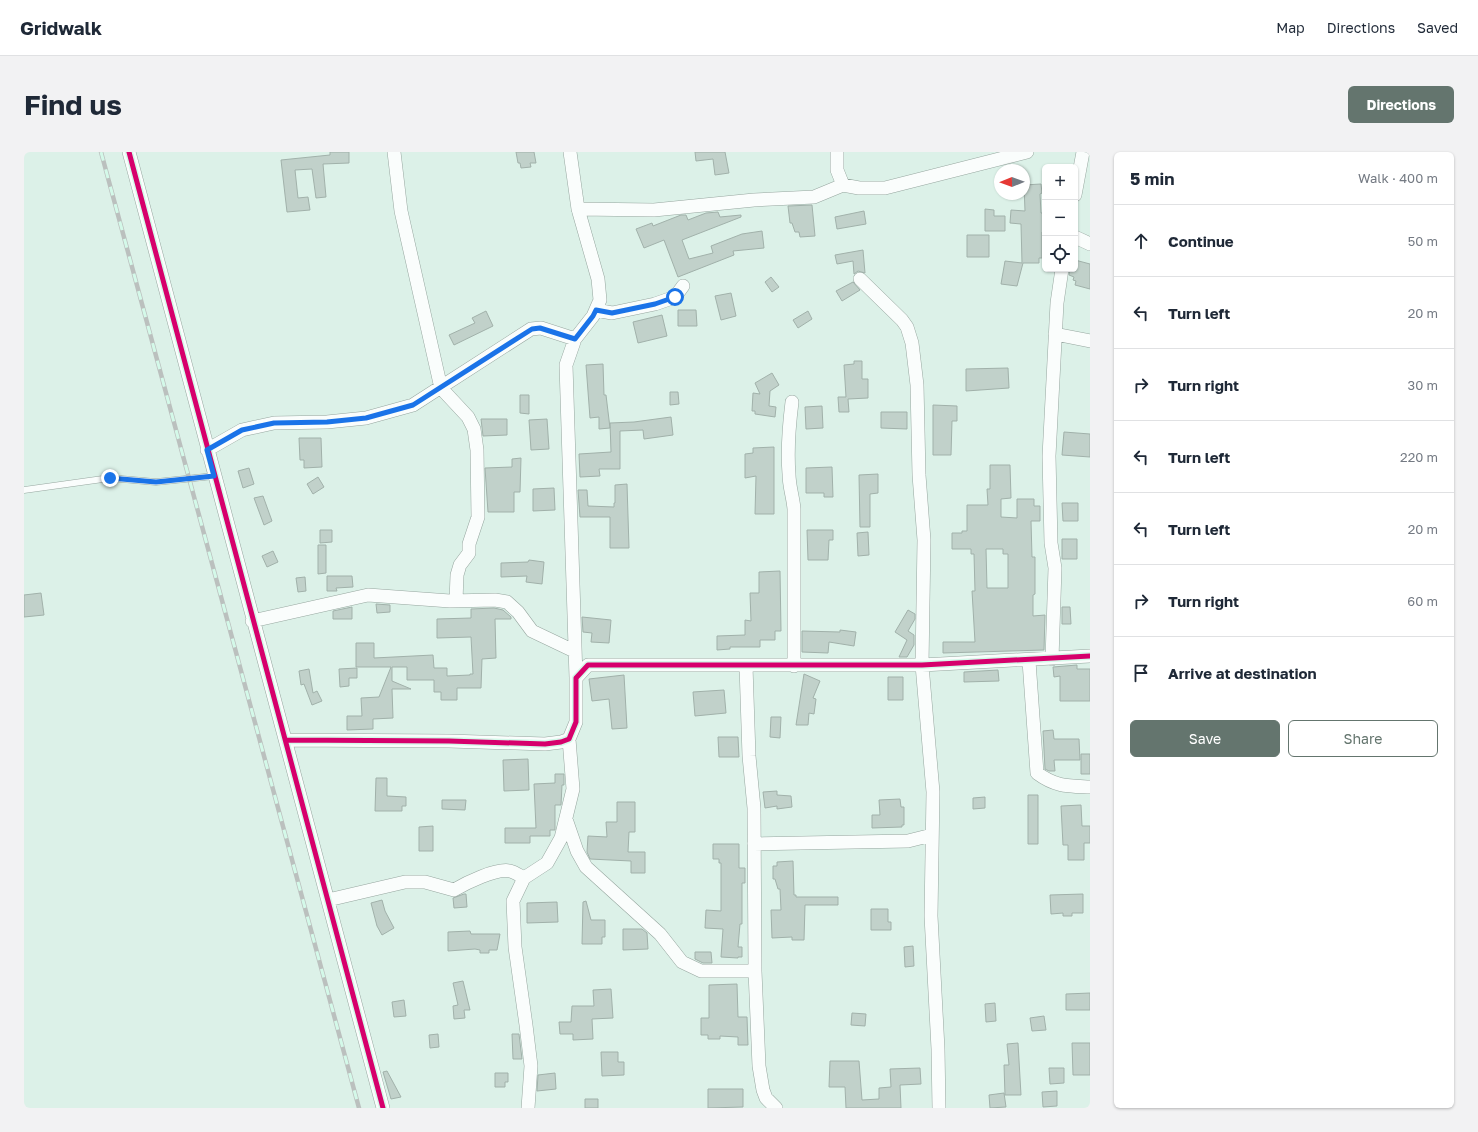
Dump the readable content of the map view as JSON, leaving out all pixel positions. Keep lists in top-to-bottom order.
{
  "north": "left",
  "page": {
    "header": "Gridwalk",
    "nav": ["Map", "Directions", "Saved"],
    "buttons": [
      "Directions",
      ["Save", "Share"]
    ],
    "title": "Find us",
    "heading": ["5 min", "Walk · 400 m"],
    "map_buttons": ["+", "−"],
    "list": [
      ["Continue", "50 m"],
      ["Turn left", "20 m"],
      ["Turn right", "30 m"],
      ["Turn left", "220 m"],
      ["Turn left", "20 m"],
      ["Turn right", "60 m"],
      "Arrive at destination"
    ]
  }
}
